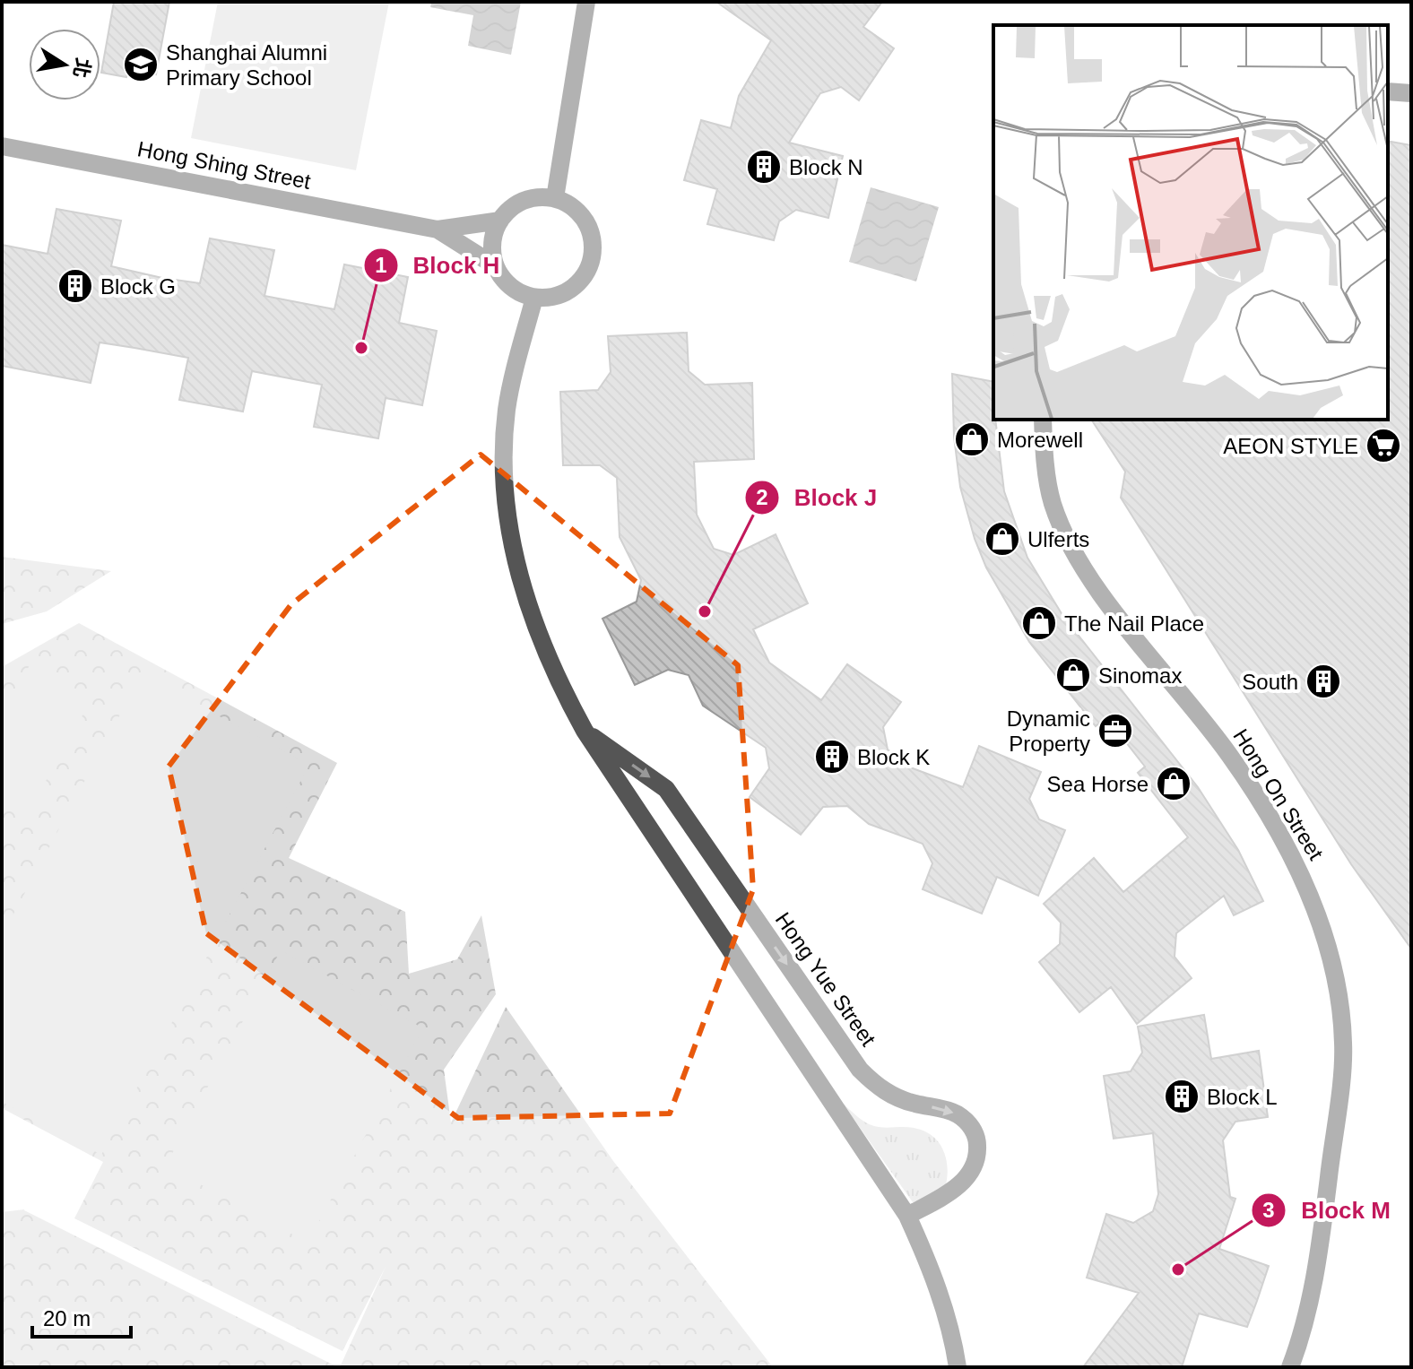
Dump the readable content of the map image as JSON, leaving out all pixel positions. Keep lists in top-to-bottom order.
{
  "streets": {
    "street": ["Hong Shing Street", "Hong On Street", "Hong Yue Street"]
  },
  "places": {
    "school or university": ["Shanghai Alumni Primary School"],
    "building": [
      "Block N",
      "Block G",
      "South",
      "Block K",
      "Block L"
    ],
    "other": ["Block H", "Block J", "Block M"],
    "shop": [
      "Morewell",
      "Ulferts",
      "The Nail Place",
      "Sinomax",
      "Sea Horse"
    ],
    "supermarket": ["AEON STYLE"],
    "office": ["Dynamic Property"]
  },
  "scale_bar": "20 m",
  "north": "right"
}
